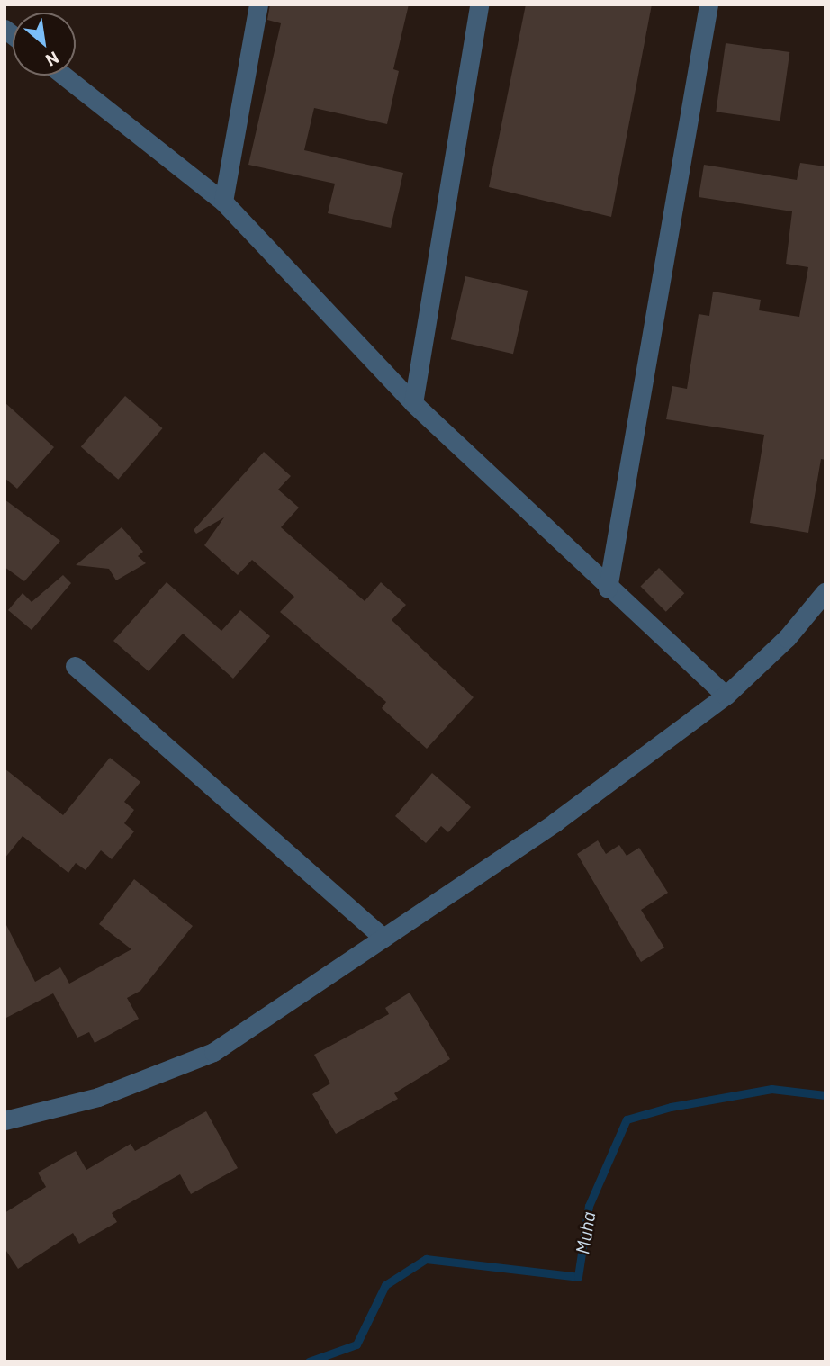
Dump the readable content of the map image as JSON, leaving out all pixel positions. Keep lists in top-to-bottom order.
{
  "water": ["Muha"],
  "north": "bottom right"
}
